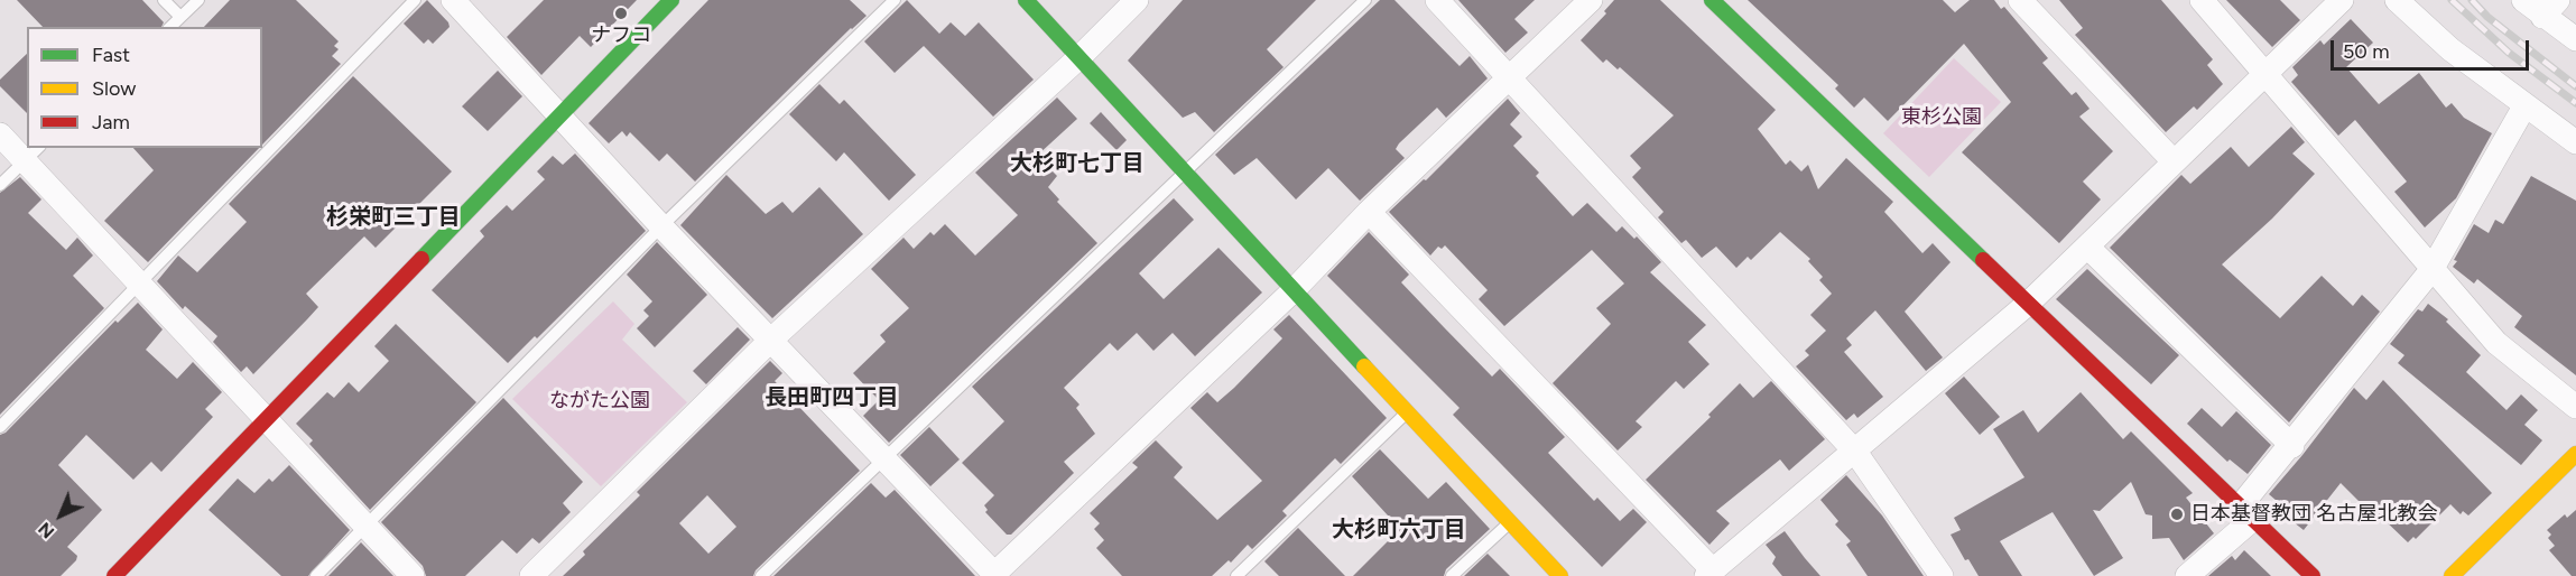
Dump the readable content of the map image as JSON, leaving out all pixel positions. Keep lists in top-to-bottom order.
{
  "districts": [
    "大杉町七丁目",
    "杉栄町三丁目",
    "長田町四丁目",
    "大杉町六丁目"
  ],
  "parks": ["東杉公園", "ながた公園"],
  "places": ["ナフコ", "日本基督教団 名古屋北教会"],
  "legend": ["Fast", "Slow", "Jam"],
  "scale_bar": "50 m",
  "north": "bottom left"
}
